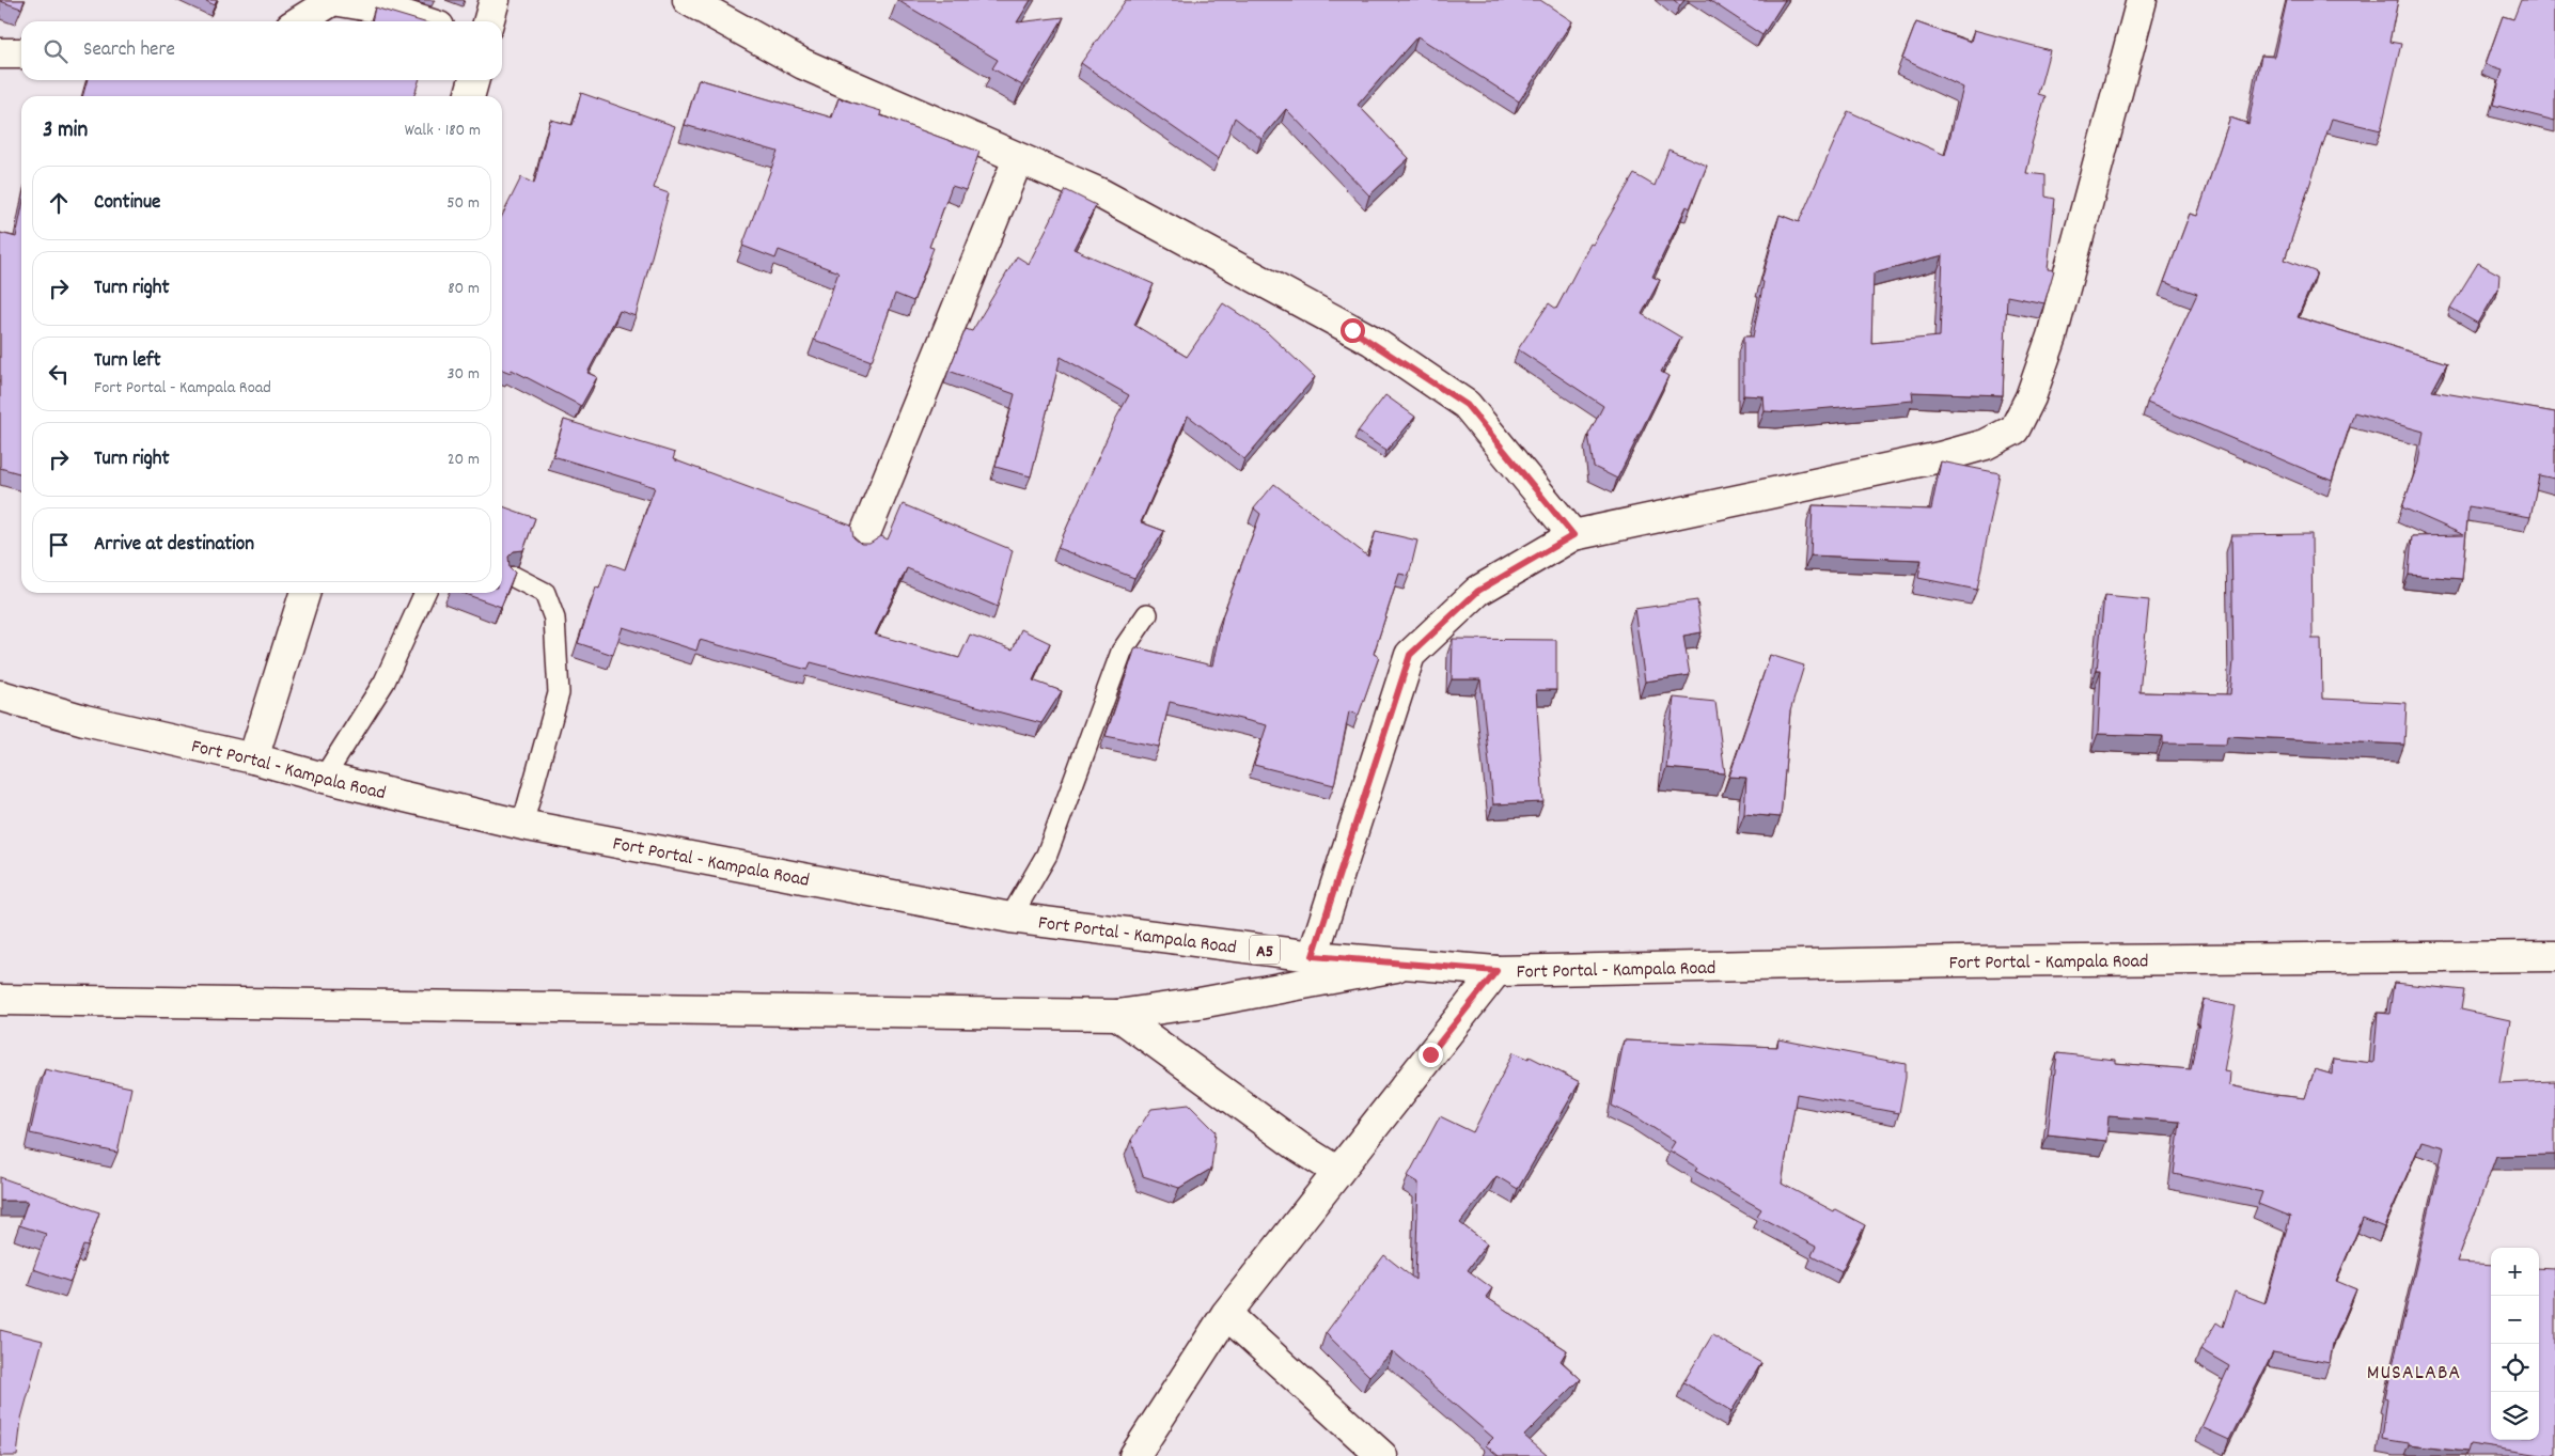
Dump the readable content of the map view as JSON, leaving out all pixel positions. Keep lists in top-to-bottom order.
{
  "streets": {
    "street": ["Fort Portal - Kampala Road", "A5"]
  },
  "districts": ["MUSALABA"],
  "page": {
    "search": "Search here",
    "heading": ["3 min", "Walk · 180 m"],
    "list": [
      ["Continue", "50 m"],
      ["Turn right", "80 m"],
      ["Turn left", "Fort Portal - Kampala Road", "30 m"],
      ["Turn right", "20 m"],
      "Arrive at destination"
    ],
    "map_buttons": ["+", "−"]
  }
}
